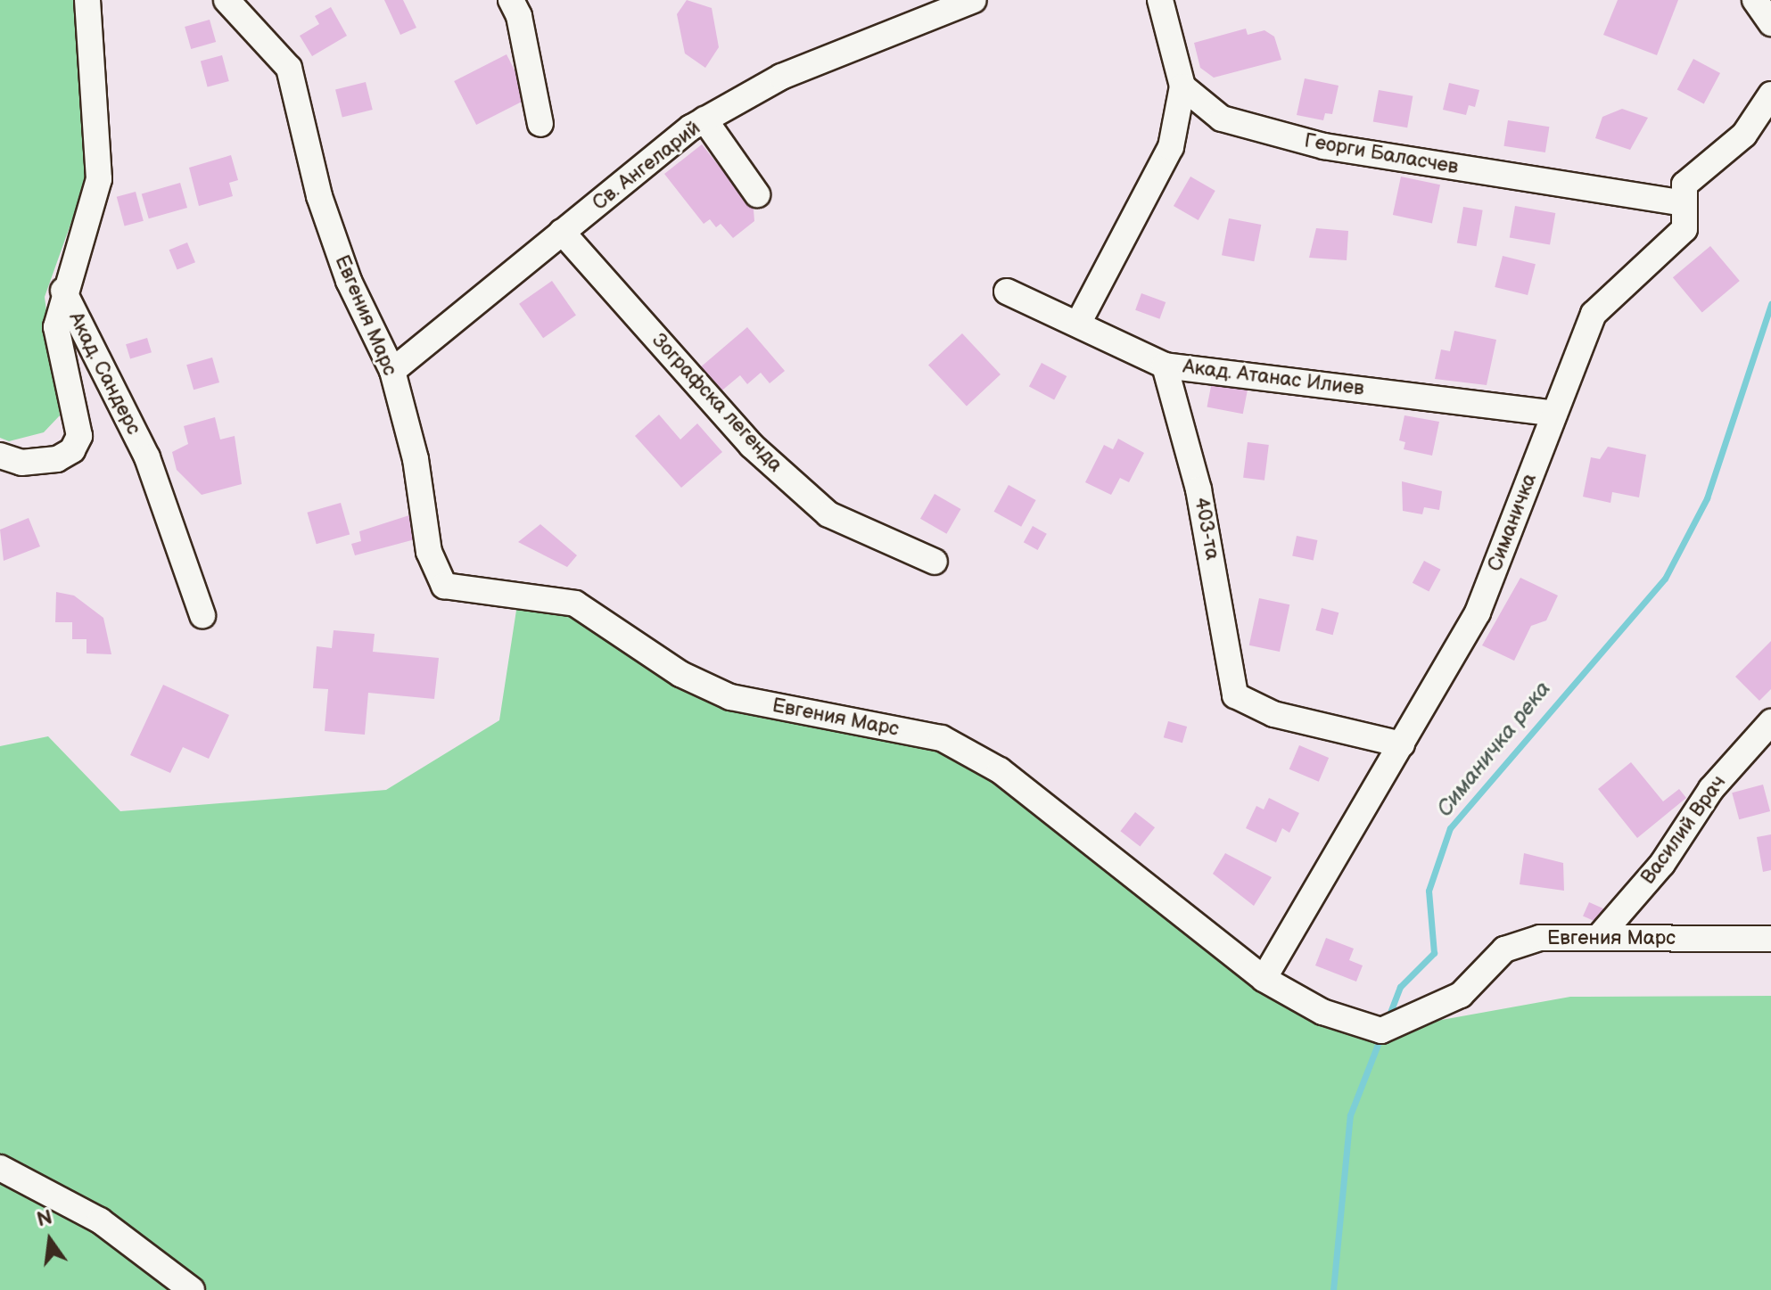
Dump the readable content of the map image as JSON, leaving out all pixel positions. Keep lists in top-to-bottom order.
{
  "streets": {
    "street": [
      "Георги Баласчев",
      "Св. Ангеларий",
      "Евгения Марс",
      "Акад. Сандерс",
      "Акад. Атанас Илиев",
      "Зографска легенда",
      "Симаничка",
      "403-та",
      "Василий Врач"
    ]
  },
  "crossings": [
    ["Георги Баласчев", "Симаничка"],
    ["Св. Ангеларий", "Евгения Марс"],
    ["Св. Ангеларий", "Зографска легенда"],
    ["Евгения Марс", "Симаничка"],
    ["Евгения Марс", "Василий Врач"],
    ["Акад. Атанас Илиев", "Симаничка"],
    ["Акад. Атанас Илиев", "403-та"],
    ["Симаничка", "403-та"]
  ],
  "water": ["Симаничка река"],
  "north": "top"
}
